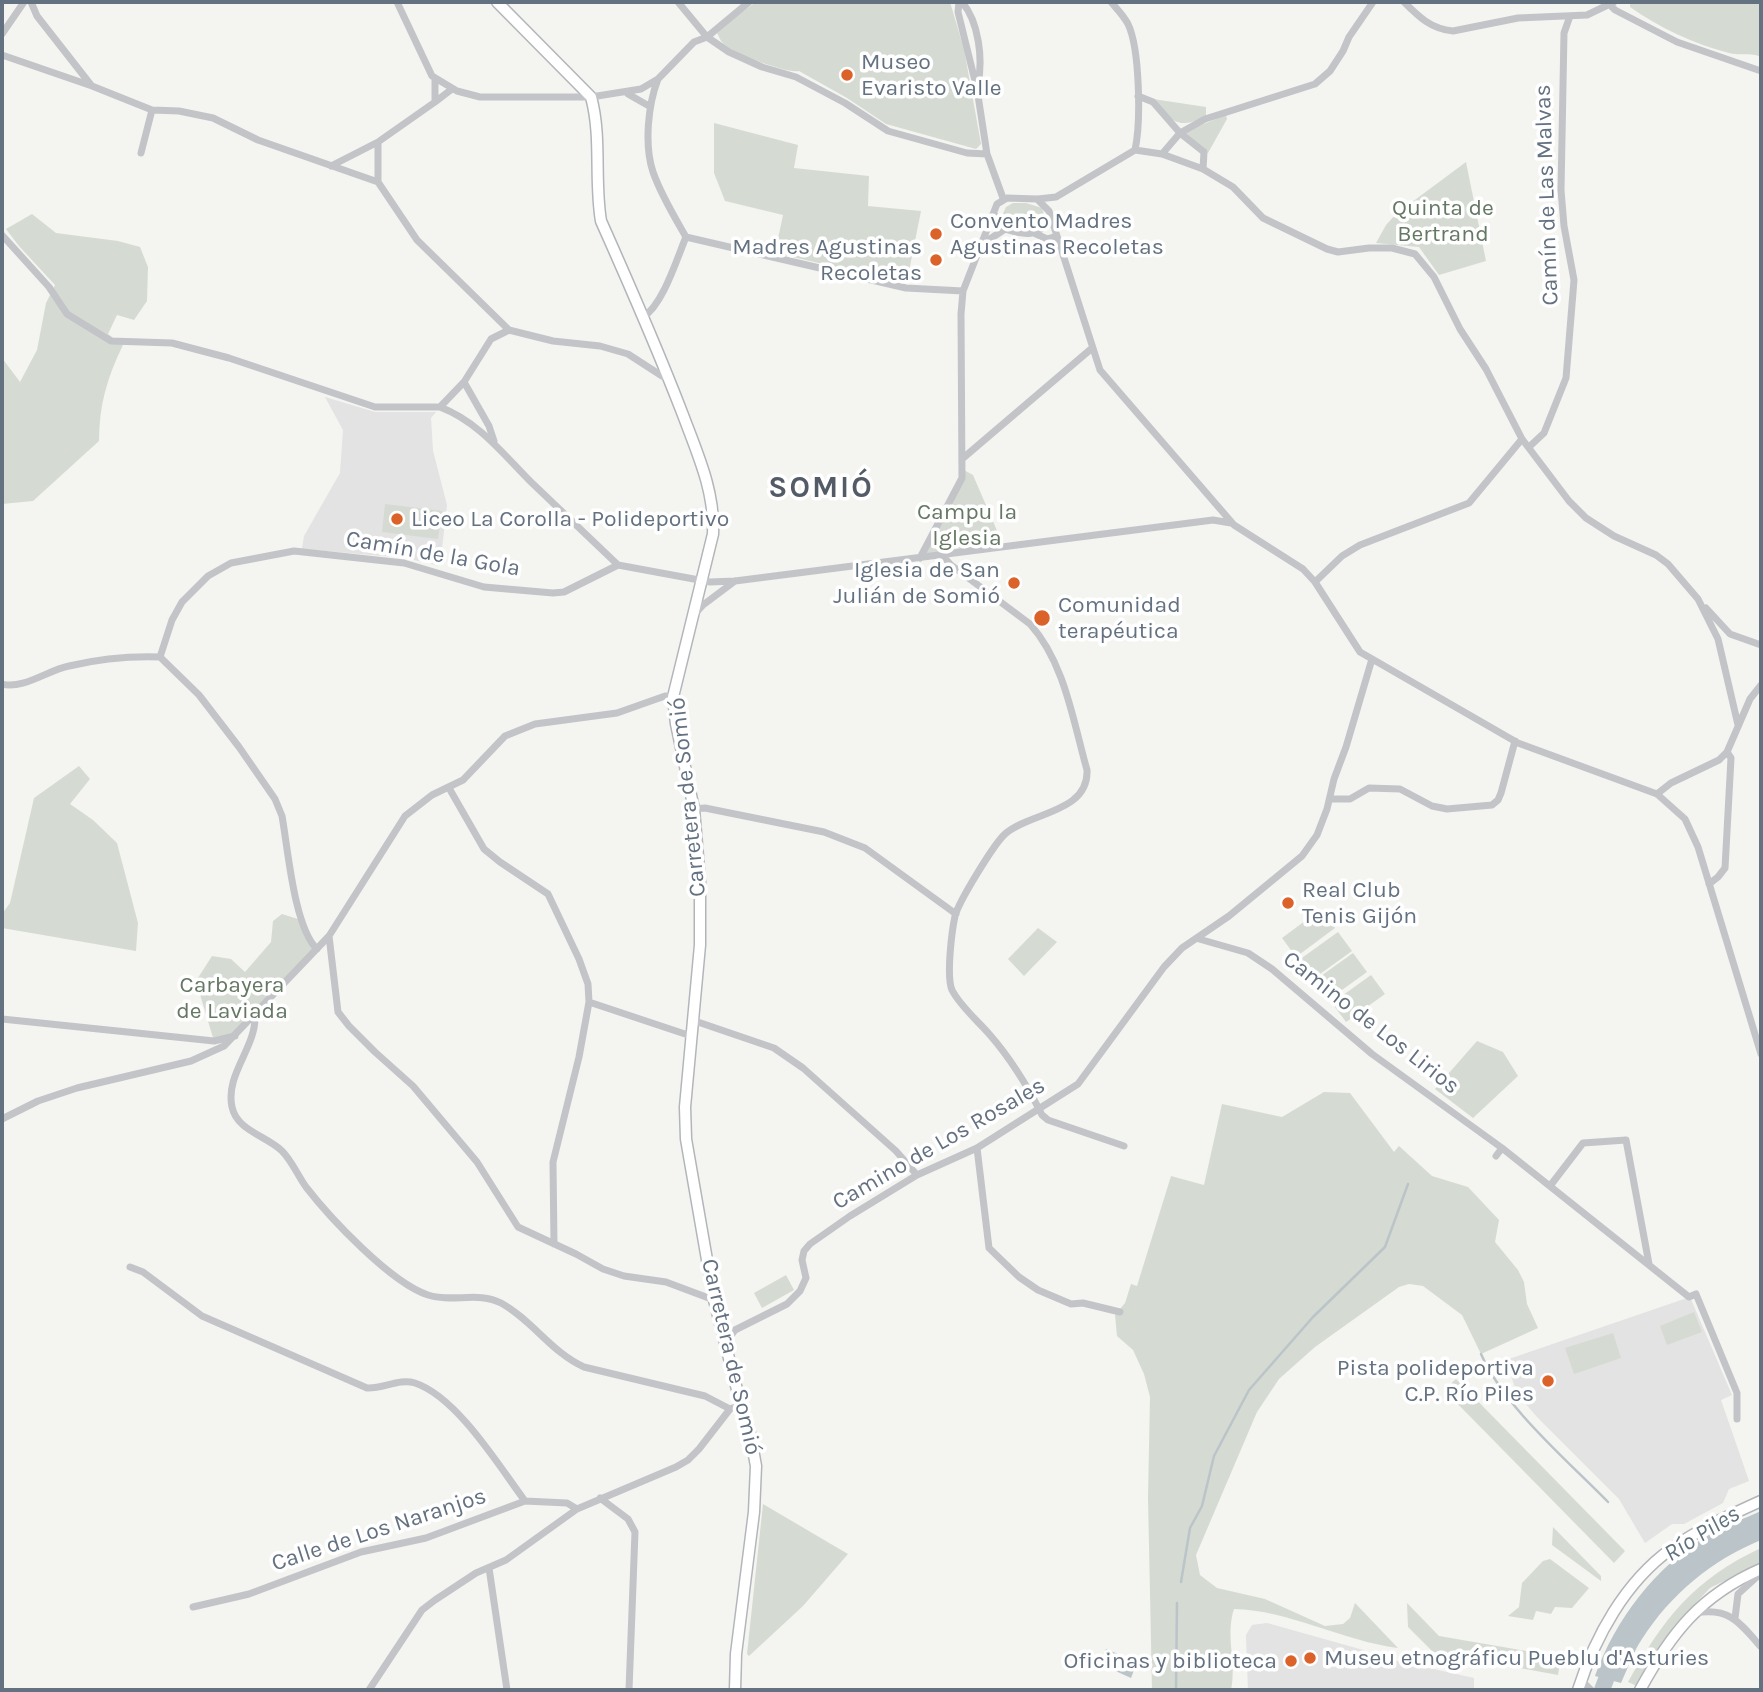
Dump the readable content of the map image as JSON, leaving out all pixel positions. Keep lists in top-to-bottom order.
{
  "streets": {
    "street": [
      "Camín de Las Malvas",
      "Camín de la Gola",
      "Carretera de Somió",
      "Camino de Los Lirios",
      "Camino de Los Rosales",
      "Calle de Los Naranjos"
    ]
  },
  "crossings": [
    ["Carretera de Somió", "Camino de Los Rosales"],
    ["Camino de Los Lirios", "Camino de Los Rosales"]
  ],
  "districts": ["SOMIÓ"],
  "water": ["Río Piles"],
  "parks": ["Quinta de Bertrand", "Campu la Iglesia", "Carbayera de Laviada"],
  "places": [
    "Museo Evaristo Valle",
    "Convento Madres Agustinas Recoletas",
    "Madres Agustinas Recoletas",
    "Liceo La Corolla - Polideportivo",
    "Iglesia de San Julián de Somió",
    "Comunidad terapéutica",
    "Real Club Tenis Gijón",
    "Pista polideportiva C.P. Río Piles",
    "Museu etnográficu Pueblu d'Asturies",
    "Oficinas y biblioteca"
  ]
}
